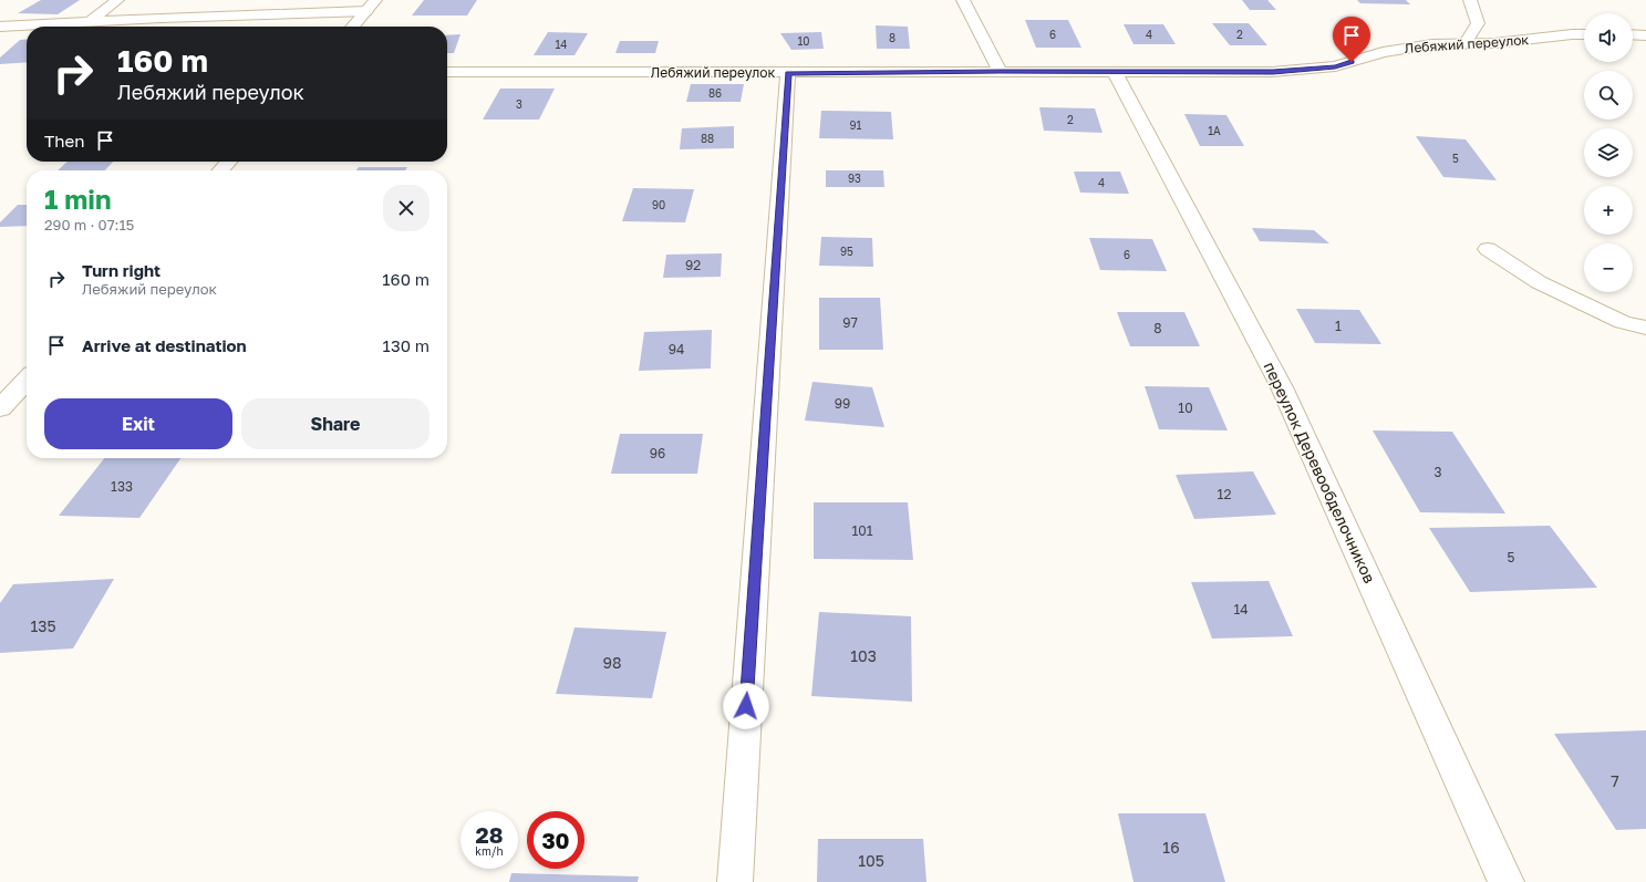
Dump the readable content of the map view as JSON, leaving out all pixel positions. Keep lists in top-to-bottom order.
{
  "streets": {
    "street": ["Лебяжий переулок", "переулок Деревообделочников"]
  },
  "crossings": [
    ["Лебяжий переулок", "переулок Деревообделочников"]
  ],
  "house_numbers": [
    "6",
    "4",
    "2",
    "8",
    "10",
    "14",
    "86",
    "3",
    "2",
    "91",
    "1А",
    "88",
    "5",
    "93",
    "4",
    "90",
    "95",
    "6",
    "92",
    "97",
    "1",
    "8",
    "94",
    "99",
    "10",
    "96",
    "3",
    "133",
    "12",
    "101",
    "5",
    "14",
    "135",
    "103",
    "98",
    "7",
    "16",
    "105"
  ],
  "page": {
    "map_buttons": ["+", "−"],
    "turn": ["160 m", "Лебяжий переулок"],
    "then": "Then",
    "heading": ["1 min", "290 m · 07:15"],
    "list": [
      {
        "name": "Turn right",
        "note": "Лебяжий переулок",
        "value": "160 m"
      },
      {
        "name": "Arrive at destination",
        "value": "130 m"
      }
    ],
    "buttons": ["Exit", "Share"],
    "speed": "28 km/h",
    "limit": "30"
  }
}
